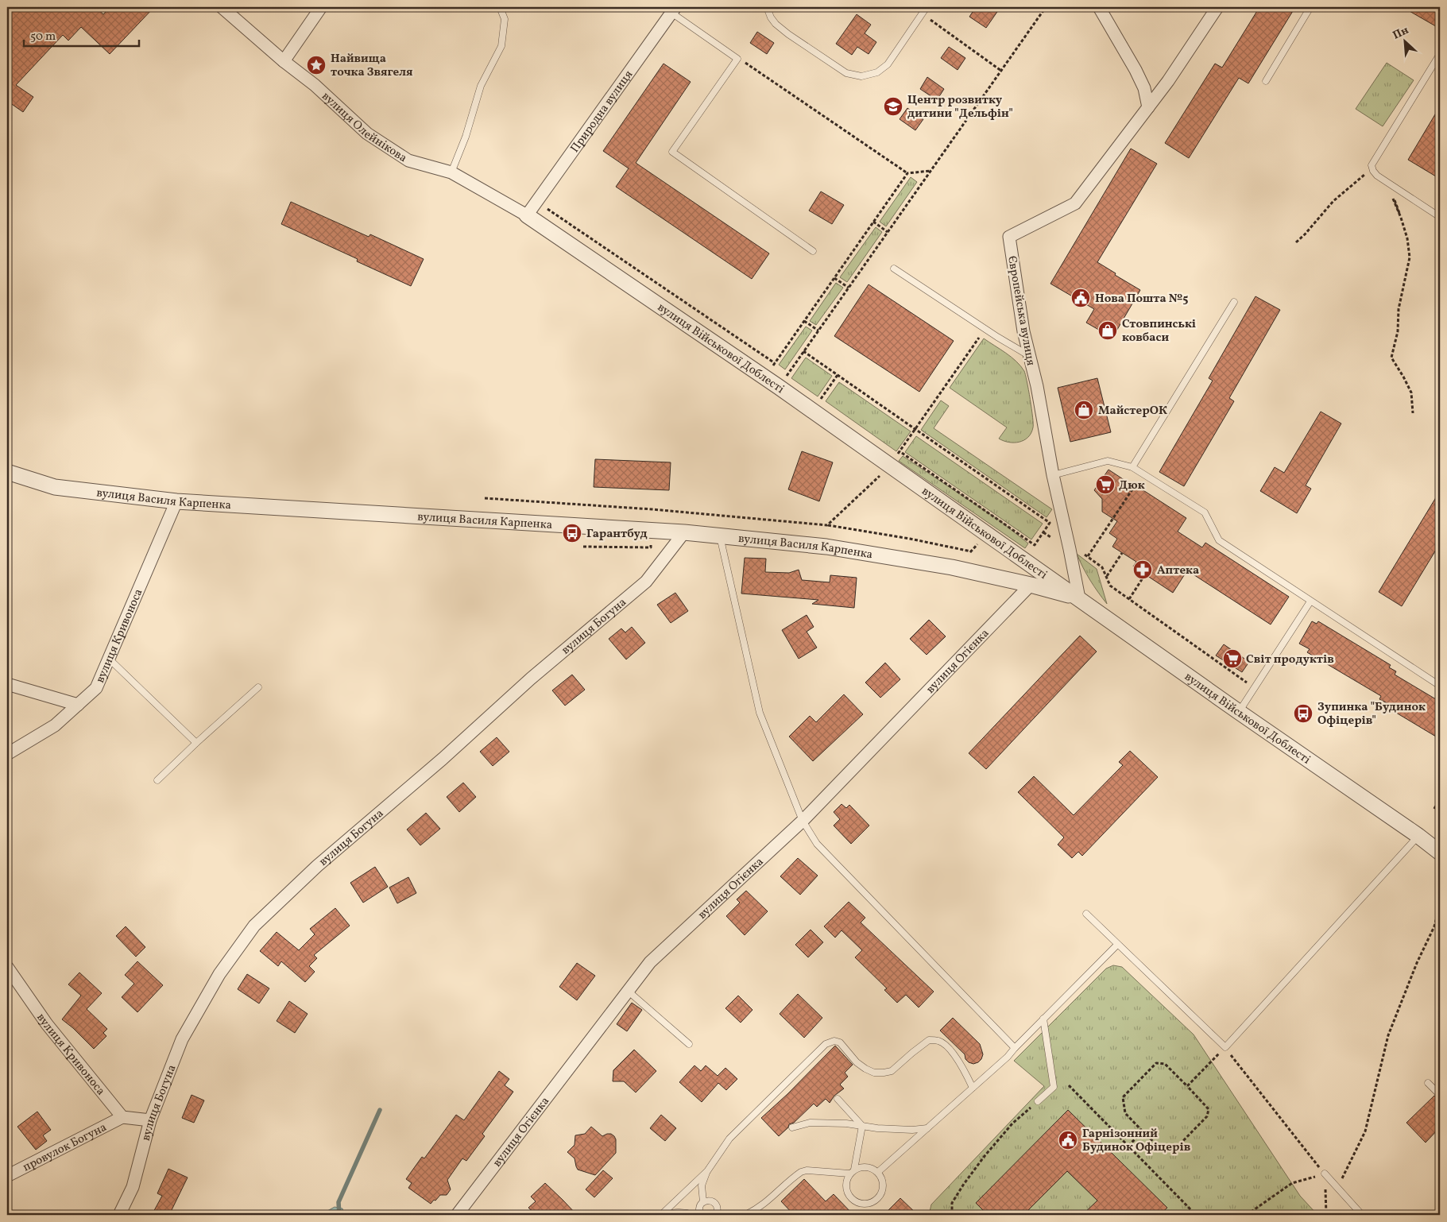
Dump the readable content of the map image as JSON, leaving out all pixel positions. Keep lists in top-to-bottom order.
{
  "streets": {
    "street": [
      "Природна вулиця",
      "вулиця Олейнікова",
      "Європейська вулиця",
      "вулиця Військової Доблесті",
      "вулиця Василя Карпенка",
      "вулиця Богуна",
      "вулиця Кривоноса",
      "вулиця Огієнка",
      "провулок Богуна"
    ]
  },
  "crossings": [
    ["Природна вулиця", "вулиця Олейнікова"],
    ["Природна вулиця", "вулиця Військової Доблесті"],
    ["вулиця Олейнікова", "вулиця Військової Доблесті"],
    ["Європейська вулиця", "вулиця Військової Доблесті"],
    ["Європейська вулиця", "вулиця Василя Карпенка"],
    ["вулиця Військової Доблесті", "вулиця Василя Карпенка"],
    ["вулиця Василя Карпенка", "вулиця Богуна"],
    ["вулиця Василя Карпенка", "вулиця Кривоноса"],
    ["вулиця Василя Карпенка", "вулиця Огієнка"],
    ["вулиця Кривоноса", "провулок Богуна"]
  ],
  "places": {
    "place": ["Найвища точка Звягеля"],
    "school or university": ["Центр розвитку дитини \"Дельфін\""],
    "public building": ["Нова Пошта №5", "Гарнізонний Будинок Офіцерів"],
    "shop": ["Стовпинські ковбаси", "МайстерОК"],
    "supermarket": ["Дюк", "Світ продуктів"],
    "bus stop": ["Гарантбуд", "Зупинка \"Будинок Офіцерів\""],
    "pharmacy": ["Аптека"]
  },
  "scale_bar": "50 m",
  "north": "top left"
}
